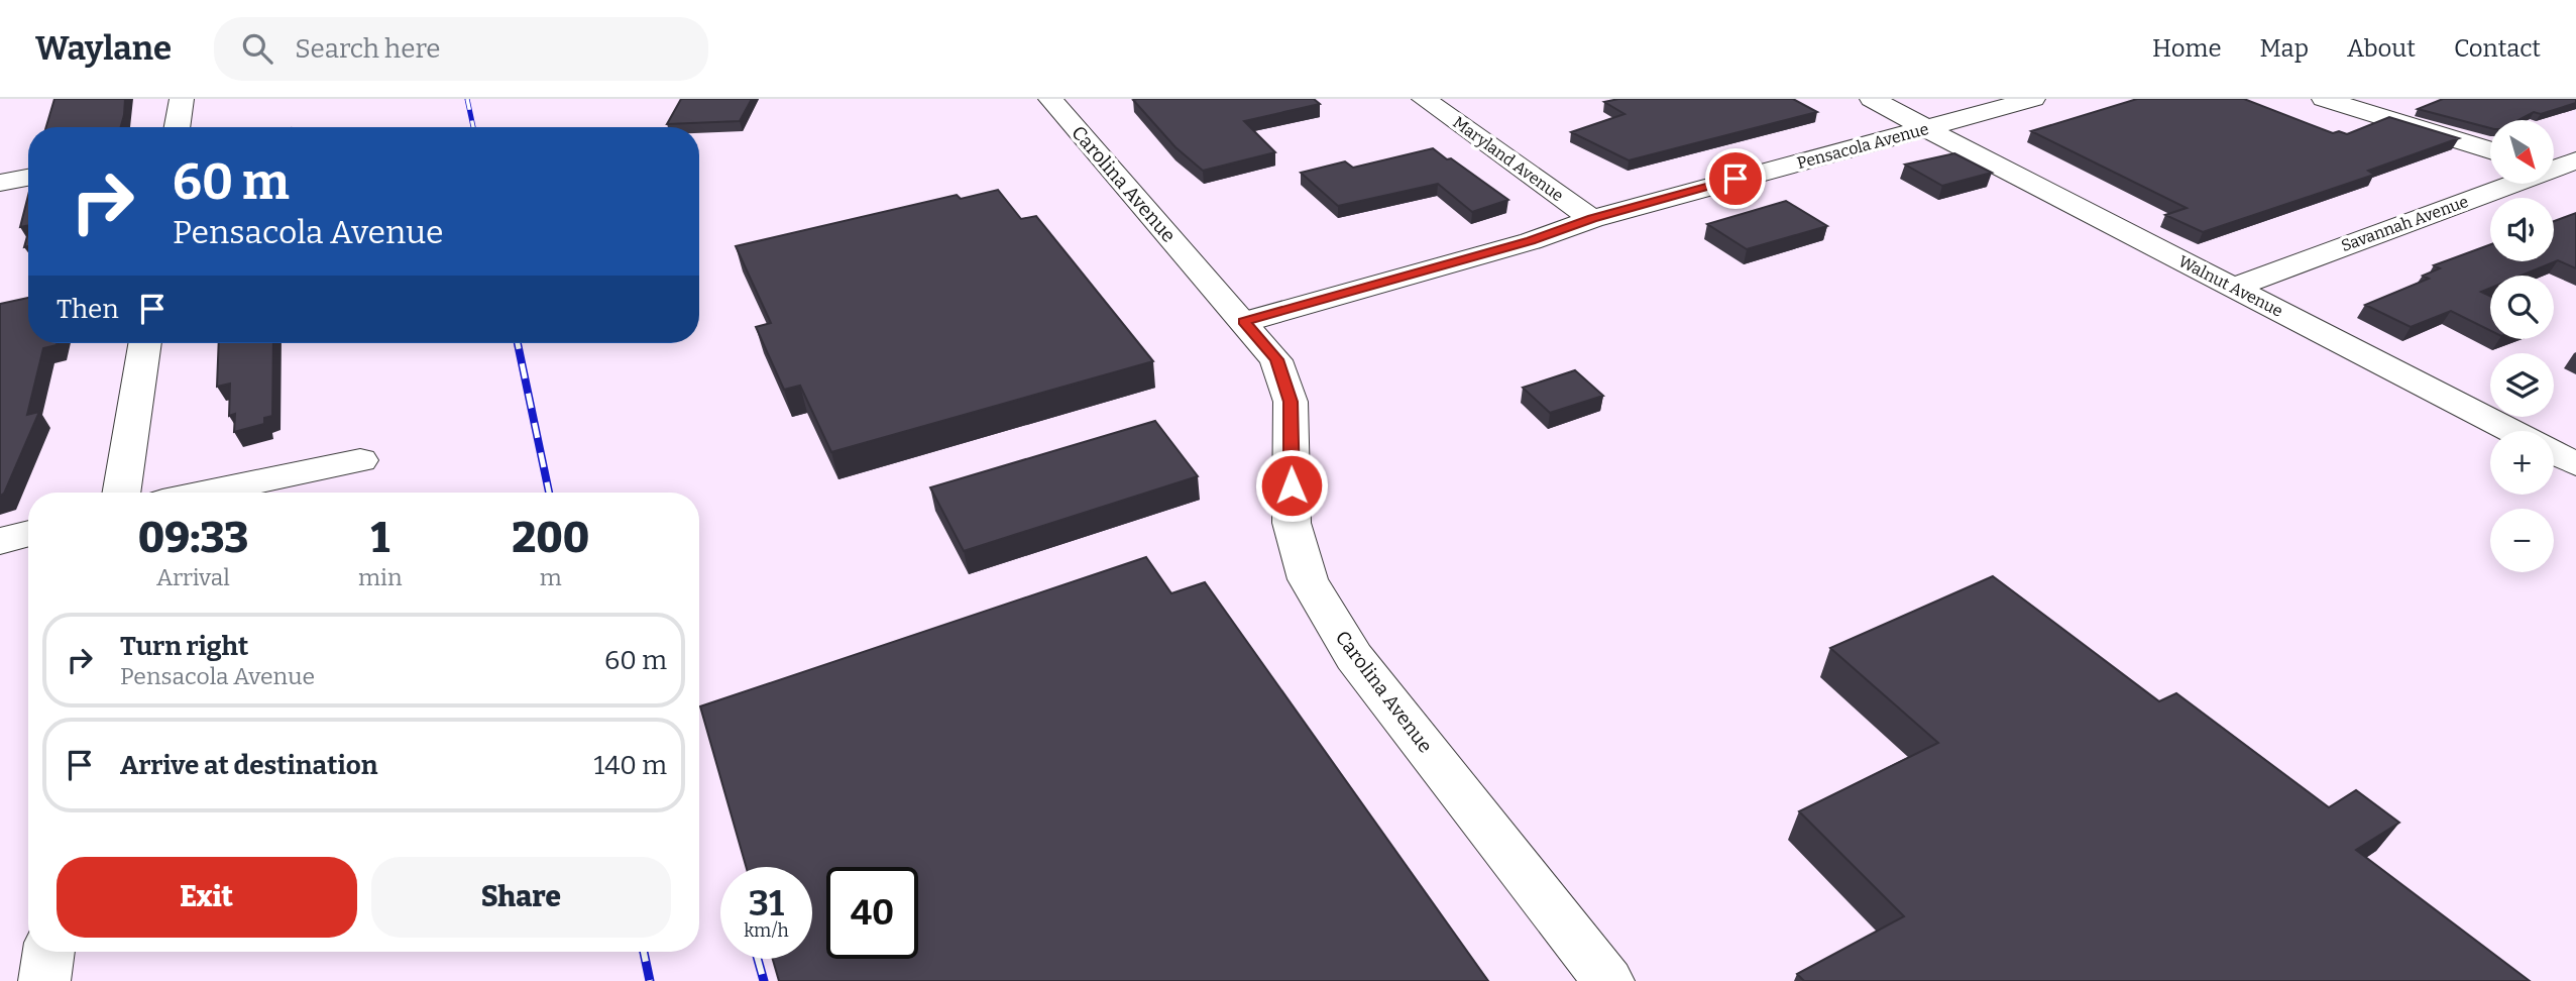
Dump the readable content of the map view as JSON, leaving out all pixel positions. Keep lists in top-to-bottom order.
{
  "streets": {
    "street": [
      "Pensacola Avenue",
      "Maryland Avenue",
      "Carolina Avenue",
      "Savannah Avenue",
      "Walnut Avenue"
    ]
  },
  "crossings": [
    ["Pensacola Avenue", "Maryland Avenue"],
    ["Pensacola Avenue", "Carolina Avenue"],
    ["Pensacola Avenue", "Walnut Avenue"],
    ["Savannah Avenue", "Walnut Avenue"]
  ],
  "north": "bottom right",
  "page": {
    "header": "Waylane",
    "search": "Search here",
    "nav": [
      "Home",
      "Map",
      "About",
      "Contact"
    ],
    "map_buttons": ["+", "−"],
    "turn": ["60 m", "Pensacola Avenue"],
    "then": "Then",
    "eta": [
      "09:33",
      "Arrival",
      "1",
      "min",
      "200",
      "m"
    ],
    "list": [
      {
        "name": "Turn right",
        "note": "Pensacola Avenue",
        "value": "60 m"
      },
      {
        "name": "Arrive at destination",
        "value": "140 m"
      }
    ],
    "buttons": ["Exit", "Share"],
    "speed": "31 km/h",
    "limit": "40"
  }
}
